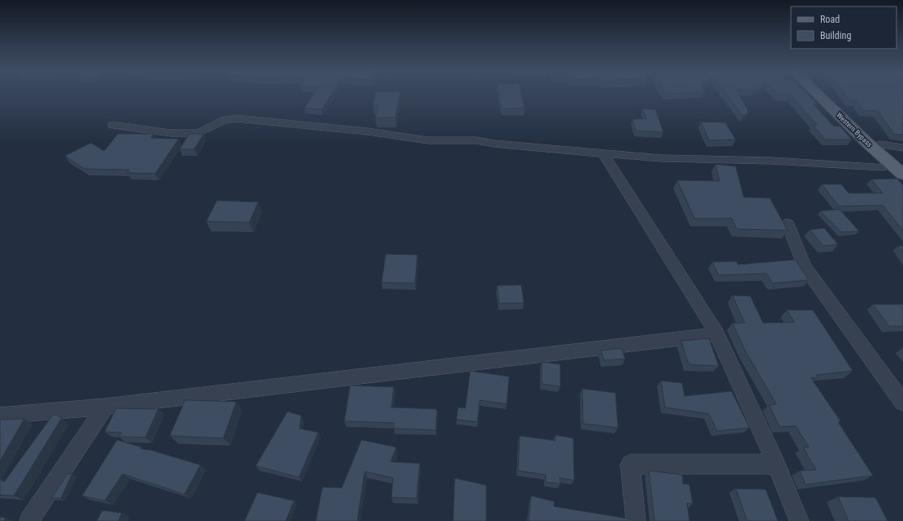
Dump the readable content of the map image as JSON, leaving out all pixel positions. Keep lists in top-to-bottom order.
{
  "streets": {
    "main road": ["Western Bypass"]
  },
  "legend": ["Road", "Building"]
}
